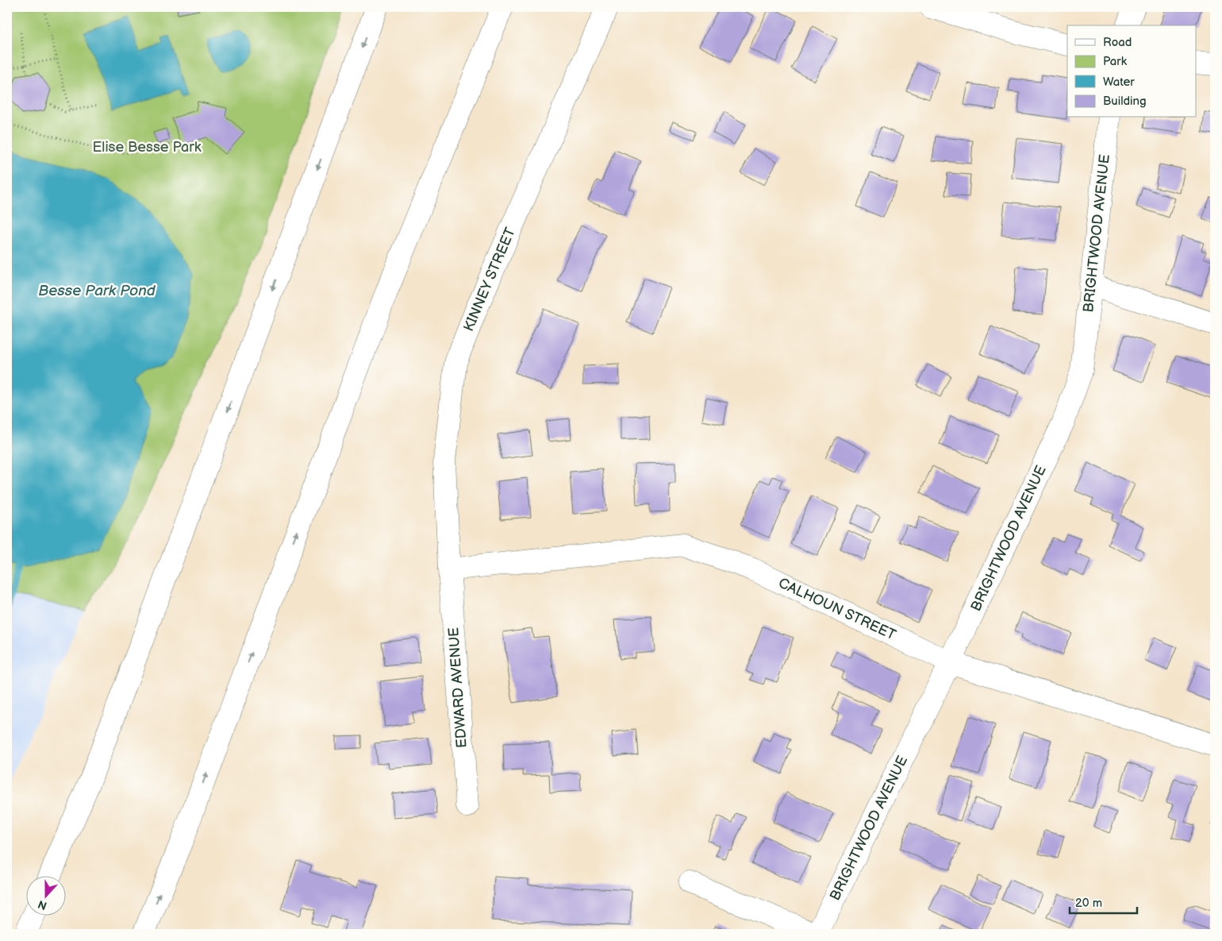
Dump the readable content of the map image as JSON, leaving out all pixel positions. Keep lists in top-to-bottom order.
{
  "streets": {
    "main road": [
      "BRIGHTWOOD AVENUE",
      "KINNEY STREET",
      "CALHOUN STREET",
      "EDWARD AVENUE"
    ]
  },
  "crossings": [
    ["BRIGHTWOOD AVENUE", "CALHOUN STREET"],
    ["KINNEY STREET", "CALHOUN STREET"],
    ["KINNEY STREET", "EDWARD AVENUE"],
    ["CALHOUN STREET", "EDWARD AVENUE"]
  ],
  "water": ["Besse Park Pond"],
  "parks": ["Elise Besse Park"],
  "legend": [
    "Road",
    "Park",
    "Water",
    "Building"
  ],
  "scale_bar": "20 m",
  "north": "bottom"
}
